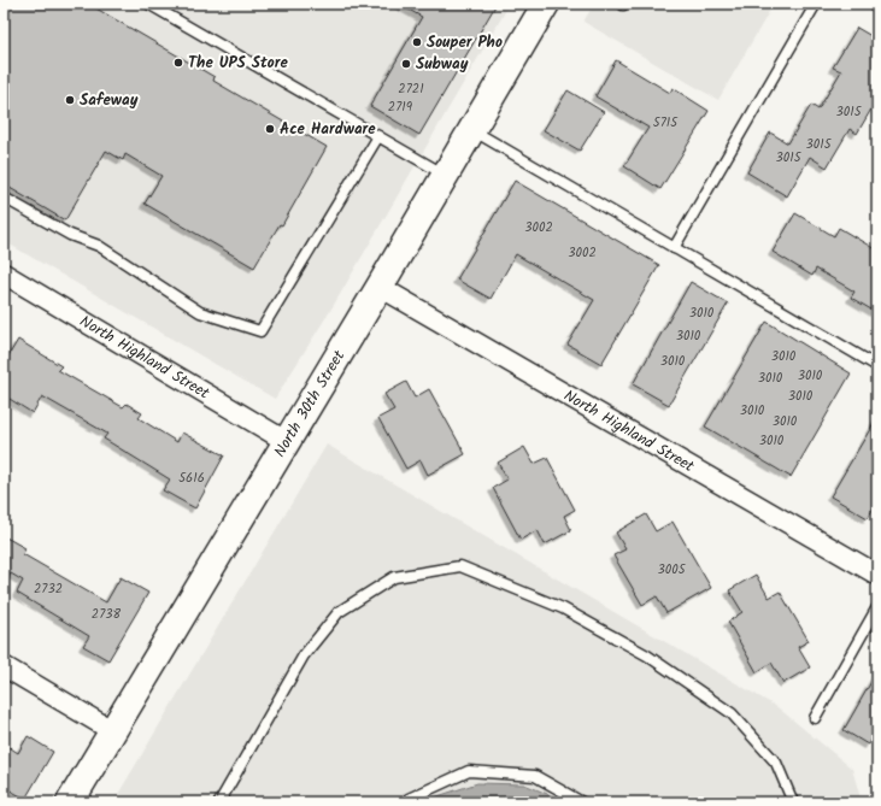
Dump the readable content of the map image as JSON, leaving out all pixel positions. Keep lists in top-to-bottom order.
{
  "streets": {
    "main road": ["North 30th Street"],
    "street": ["North Highland Street"]
  },
  "crossings": [
    ["North Highland Street", "North 30th Street"]
  ],
  "places": [
    "Souper Pho",
    "The UPS Store",
    "Subway",
    "Safeway",
    "Ace Hardware"
  ],
  "house_numbers": [
    "2721",
    "2719",
    "3015",
    "5715",
    "3015",
    "3015",
    "3002",
    "3002",
    "3010",
    "3010",
    "3010",
    "3010",
    "3010",
    "3010",
    "3010",
    "3010",
    "3010",
    "3010",
    "5616",
    "3005",
    "2732",
    "2738"
  ]
}
